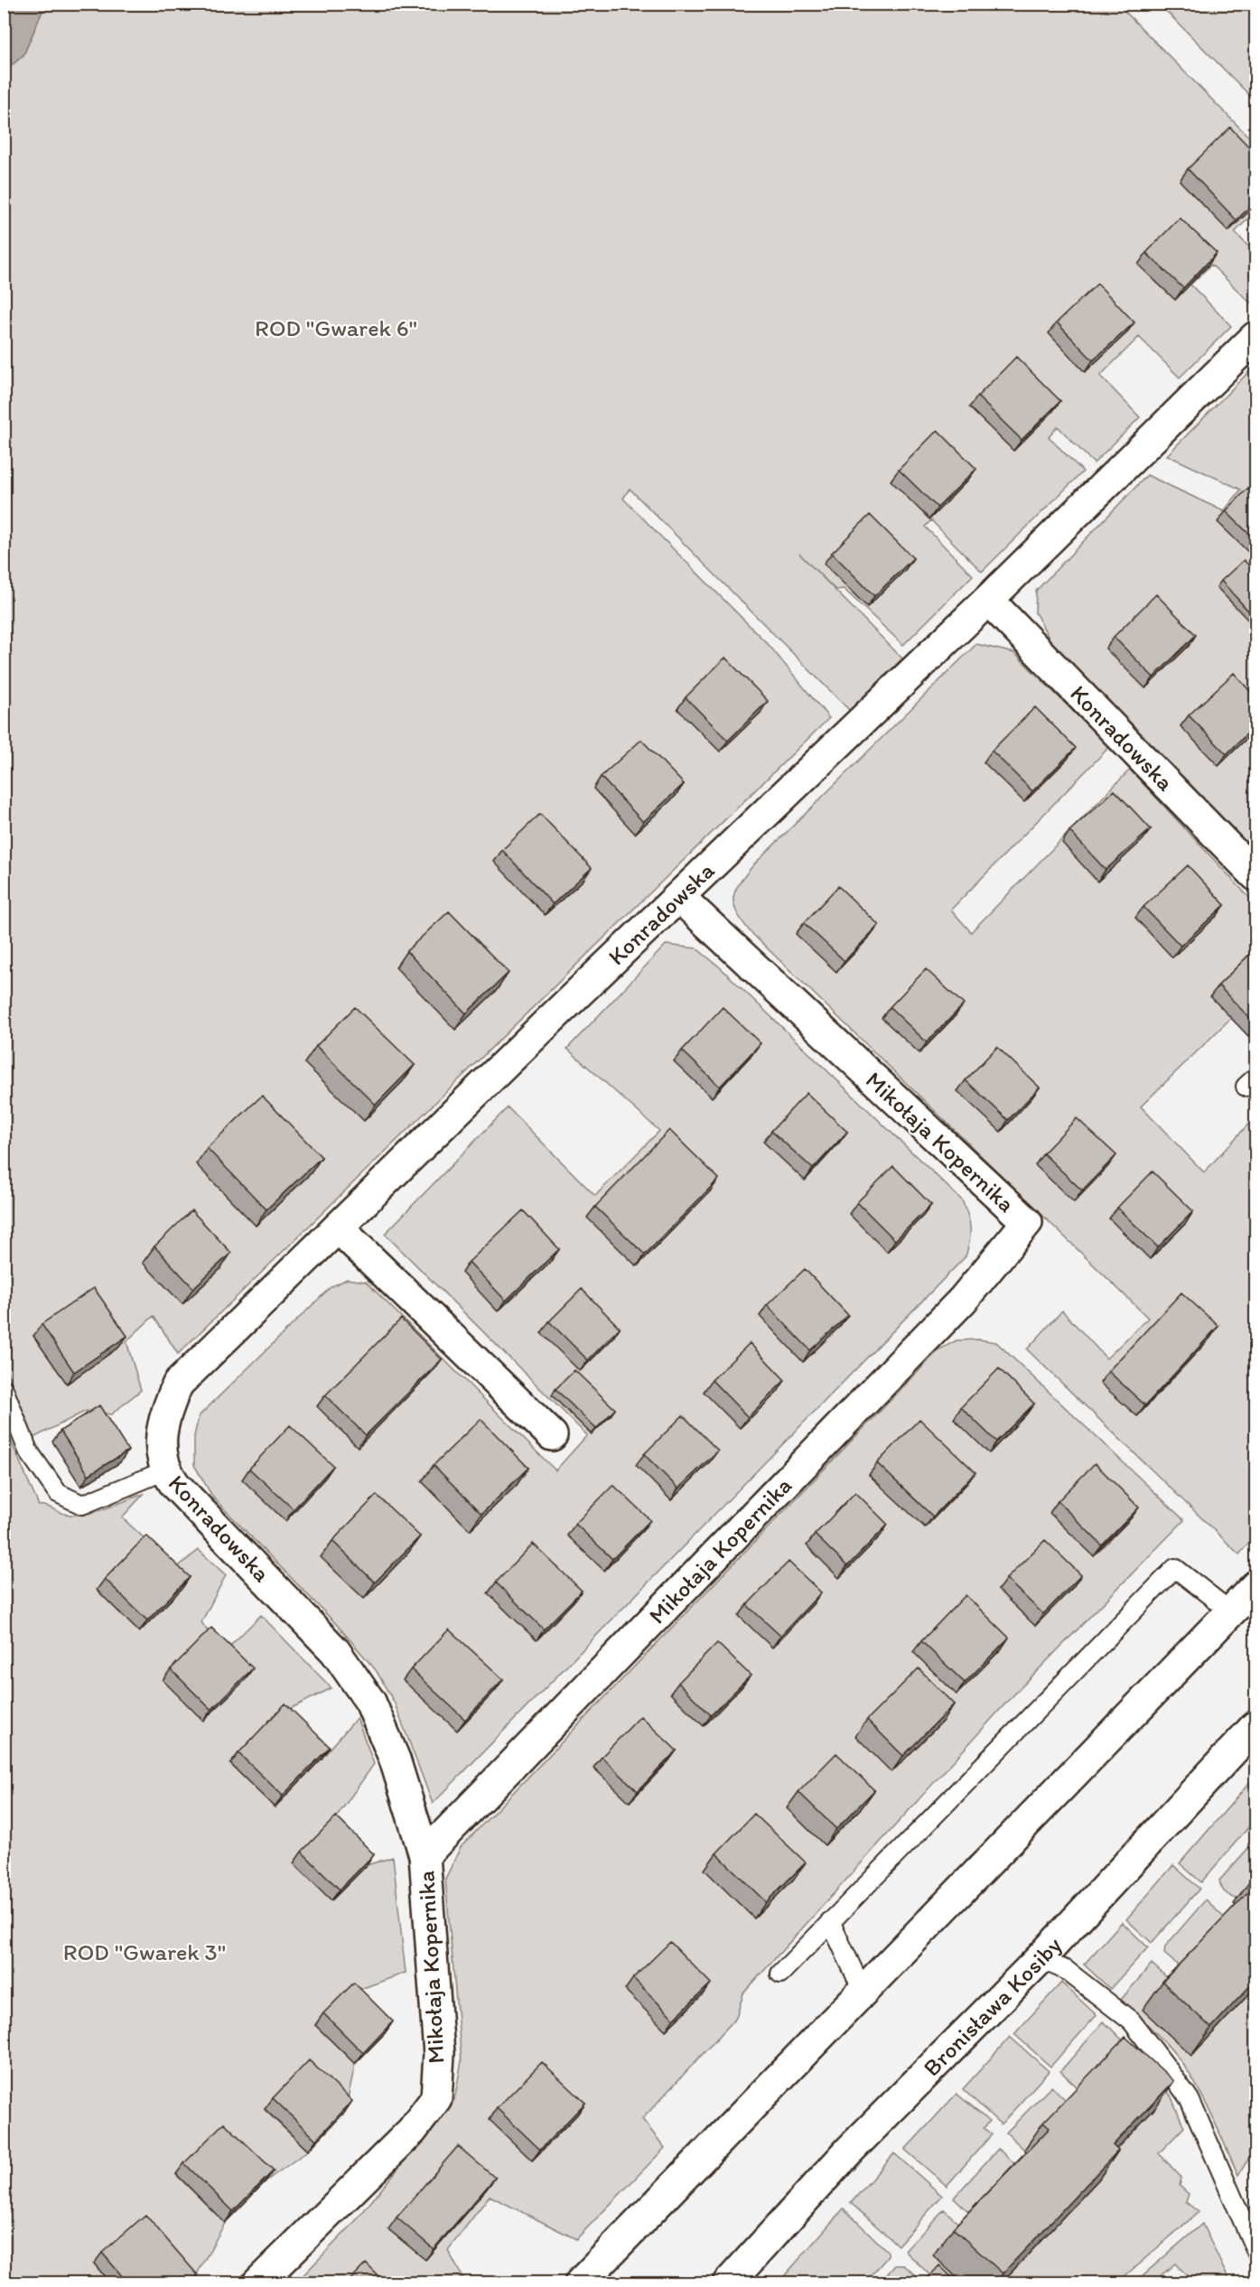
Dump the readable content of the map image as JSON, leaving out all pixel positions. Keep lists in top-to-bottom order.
{
  "streets": {
    "street": ["Konradowska", "Mikołaja Kopernika", "Bronisława Kosiby"]
  },
  "crossings": [
    ["Konradowska", "Mikołaja Kopernika"]
  ],
  "parks": ["ROD \"Gwarek 6\"", "ROD \"Gwarek 3\""]
}
